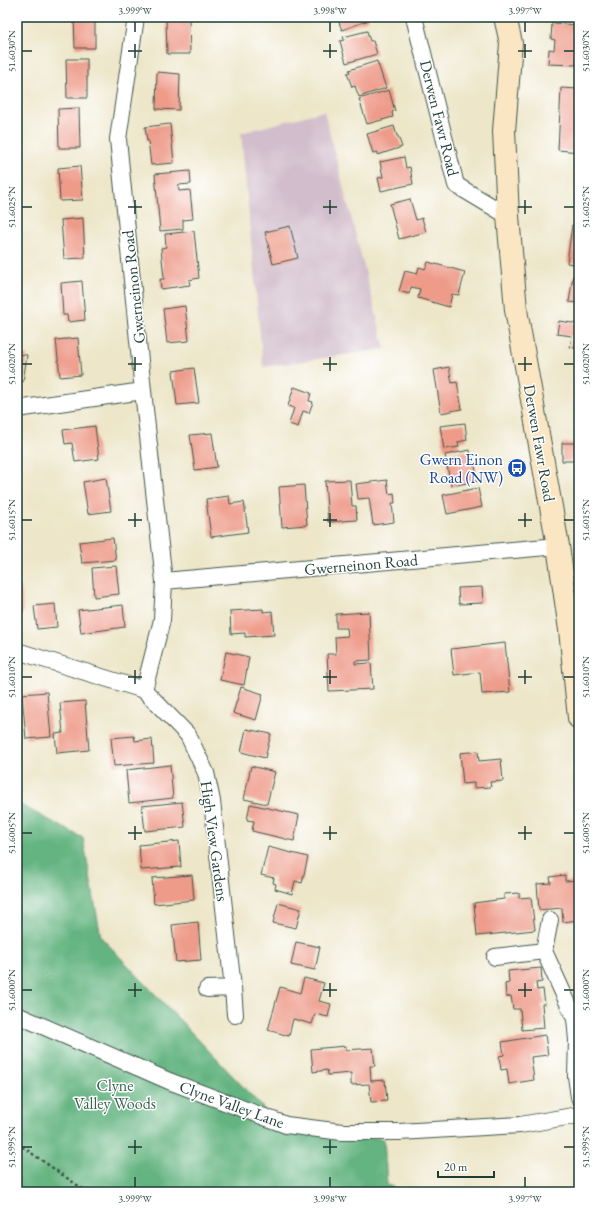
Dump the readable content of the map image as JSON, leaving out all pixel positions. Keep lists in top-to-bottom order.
{
  "streets": {
    "main road": ["Derwen Fawr Road"],
    "street": ["Gwerneinon Road", "High View Gardens", "Clyne Valley Lane"]
  },
  "crossings": [
    ["Derwen Fawr Road", "Gwerneinon Road"],
    ["Gwerneinon Road", "High View Gardens"]
  ],
  "parks": ["Clyne Valley Woods"],
  "places": {
    "bus stop": ["Gwern Einon Road (NW)"]
  },
  "scale_bar": "20 m",
  "coordinates": [
    "3.999°W",
    "3.998°W",
    "3.997°W",
    "51.6030°N",
    "51.6025°N",
    "51.6020°N",
    "51.6015°N",
    "51.6010°N",
    "51.6005°N",
    "51.6000°N",
    "51.5995°N"
  ]
}
